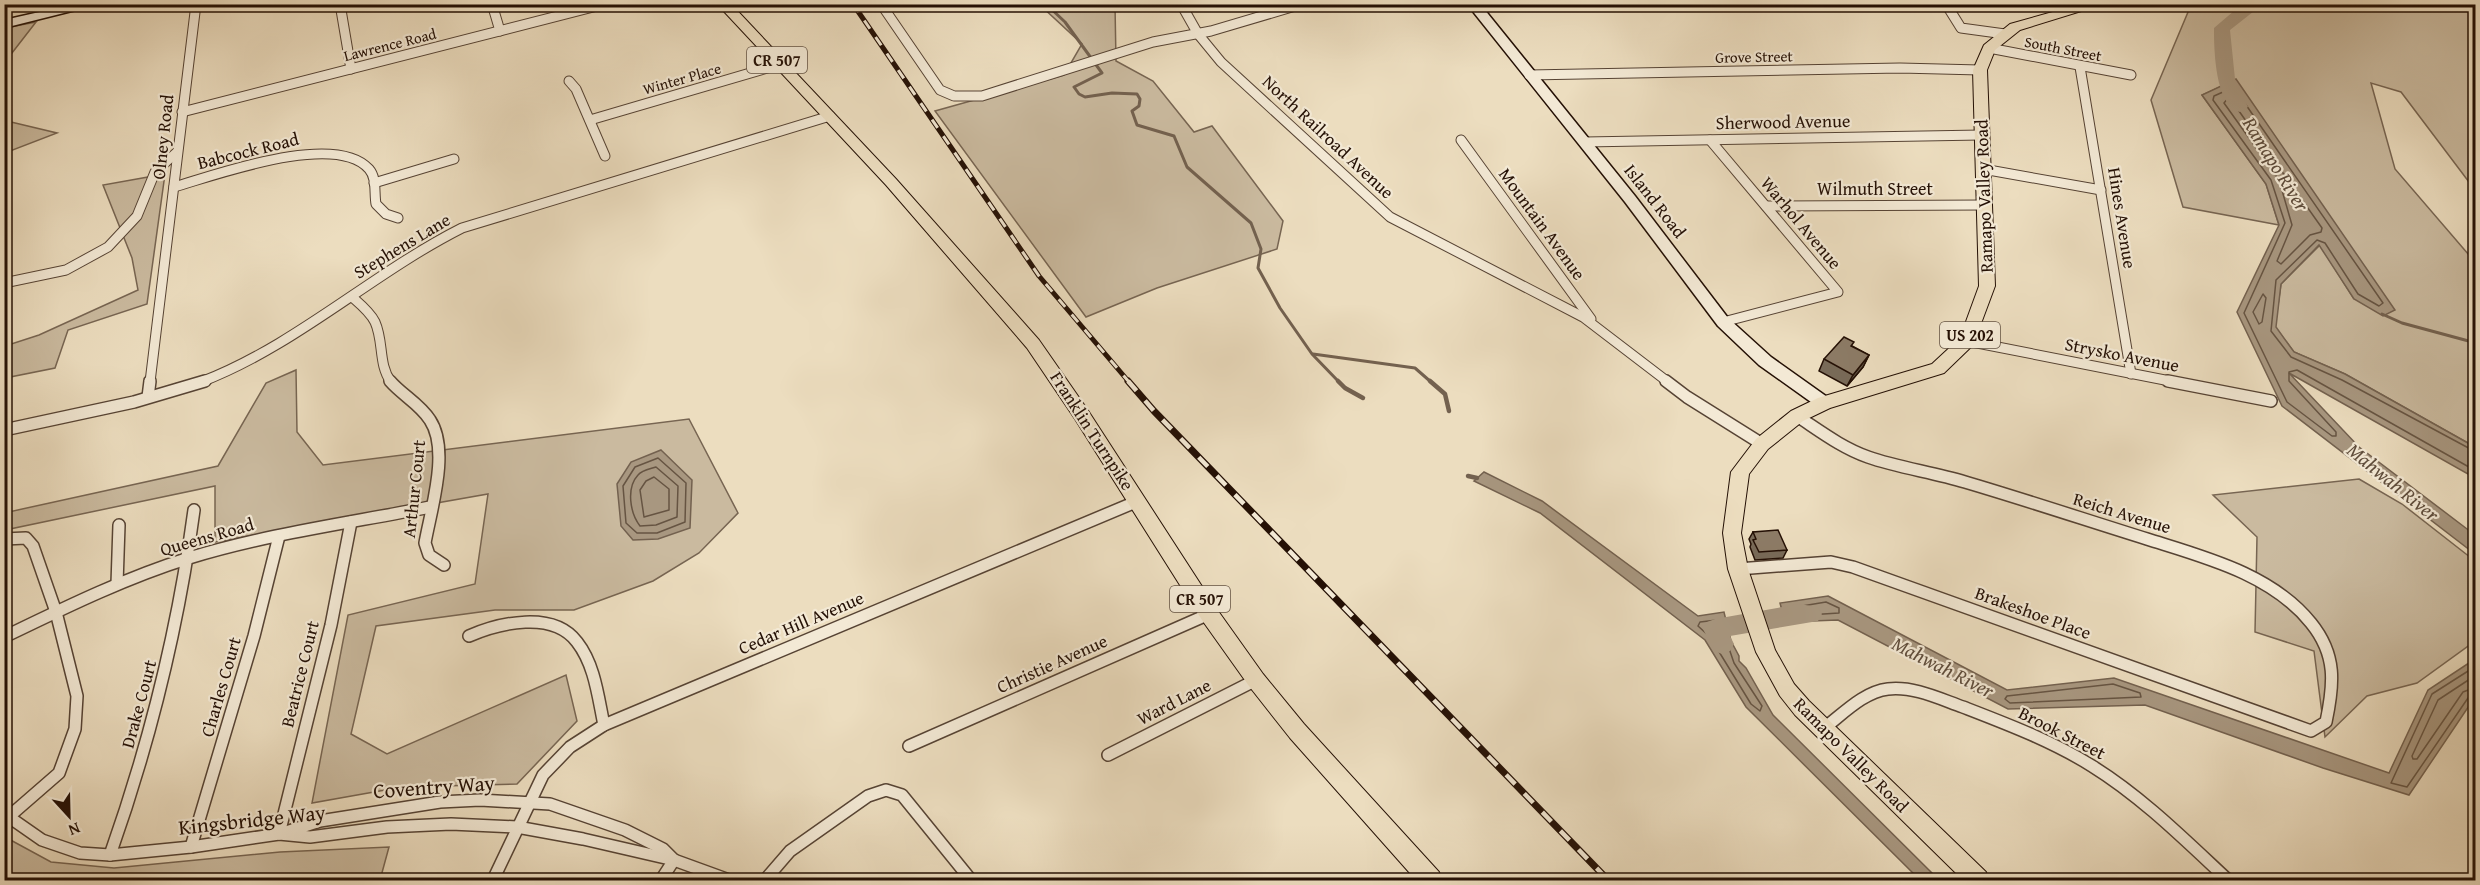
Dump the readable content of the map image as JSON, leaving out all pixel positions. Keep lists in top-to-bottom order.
{
  "streets": {
    "main road": [
      "CR 507",
      "Ramapo Valley Road",
      "Island Road",
      "US 202",
      "Franklin Turnpike"
    ],
    "street": [
      "Lawrence Road",
      "South Street",
      "Grove Street",
      "Winter Place",
      "Sherwood Avenue",
      "Olney Road",
      "North Railroad Avenue",
      "Babcock Road",
      "Wilmuth Street",
      "Hines Avenue",
      "Warhol Avenue",
      "Mountain Avenue",
      "Stephens Lane",
      "Strysko Avenue",
      "Arthur Court",
      "Reich Avenue",
      "Queens Road",
      "Brakeshoe Place",
      "Cedar Hill Avenue",
      "Christie Avenue",
      "Beatrice Court",
      "Charles Court",
      "Ward Lane",
      "Drake Court",
      "Brook Street",
      "Coventry Way",
      "Kingsbridge Way"
    ]
  },
  "crossings": [
    ["Lawrence Road", "Olney Road"],
    ["South Street", "Ramapo Valley Road"],
    ["South Street", "Hines Avenue"],
    ["Grove Street", "Ramapo Valley Road"],
    ["Grove Street", "Island Road"],
    ["Winter Place", "Franklin Turnpike"],
    ["Sherwood Avenue", "Ramapo Valley Road"],
    ["Sherwood Avenue", "Island Road"],
    ["Sherwood Avenue", "Warhol Avenue"],
    ["Olney Road", "Babcock Road"],
    ["Olney Road", "Stephens Lane"],
    ["North Railroad Avenue", "Ramapo Valley Road"],
    ["North Railroad Avenue", "Mountain Avenue"],
    ["Wilmuth Street", "Ramapo Valley Road"],
    ["Wilmuth Street", "Warhol Avenue"],
    ["Ramapo Valley Road", "Island Road"],
    ["Ramapo Valley Road", "Strysko Avenue"],
    ["Ramapo Valley Road", "Reich Avenue"],
    ["Ramapo Valley Road", "Brakeshoe Place"],
    ["Ramapo Valley Road", "Brook Street"],
    ["Island Road", "Warhol Avenue"],
    ["Hines Avenue", "Strysko Avenue"],
    ["Stephens Lane", "Franklin Turnpike"],
    ["Stephens Lane", "Arthur Court"],
    ["Franklin Turnpike", "Cedar Hill Avenue"],
    ["Franklin Turnpike", "Christie Avenue"],
    ["Franklin Turnpike", "Ward Lane"],
    ["Arthur Court", "Queens Road"],
    ["Reich Avenue", "Brakeshoe Place"],
    ["Queens Road", "Beatrice Court"],
    ["Queens Road", "Charles Court"],
    ["Queens Road", "Drake Court"],
    ["Cedar Hill Avenue", "Coventry Way"],
    ["Cedar Hill Avenue", "Kingsbridge Way"],
    ["Beatrice Court", "Coventry Way"],
    ["Beatrice Court", "Kingsbridge Way"],
    ["Charles Court", "Kingsbridge Way"],
    ["Drake Court", "Kingsbridge Way"],
    ["Coventry Way", "Kingsbridge Way"]
  ],
  "water": ["Ramapo River", "Mahwah River"],
  "north": "bottom"
}
